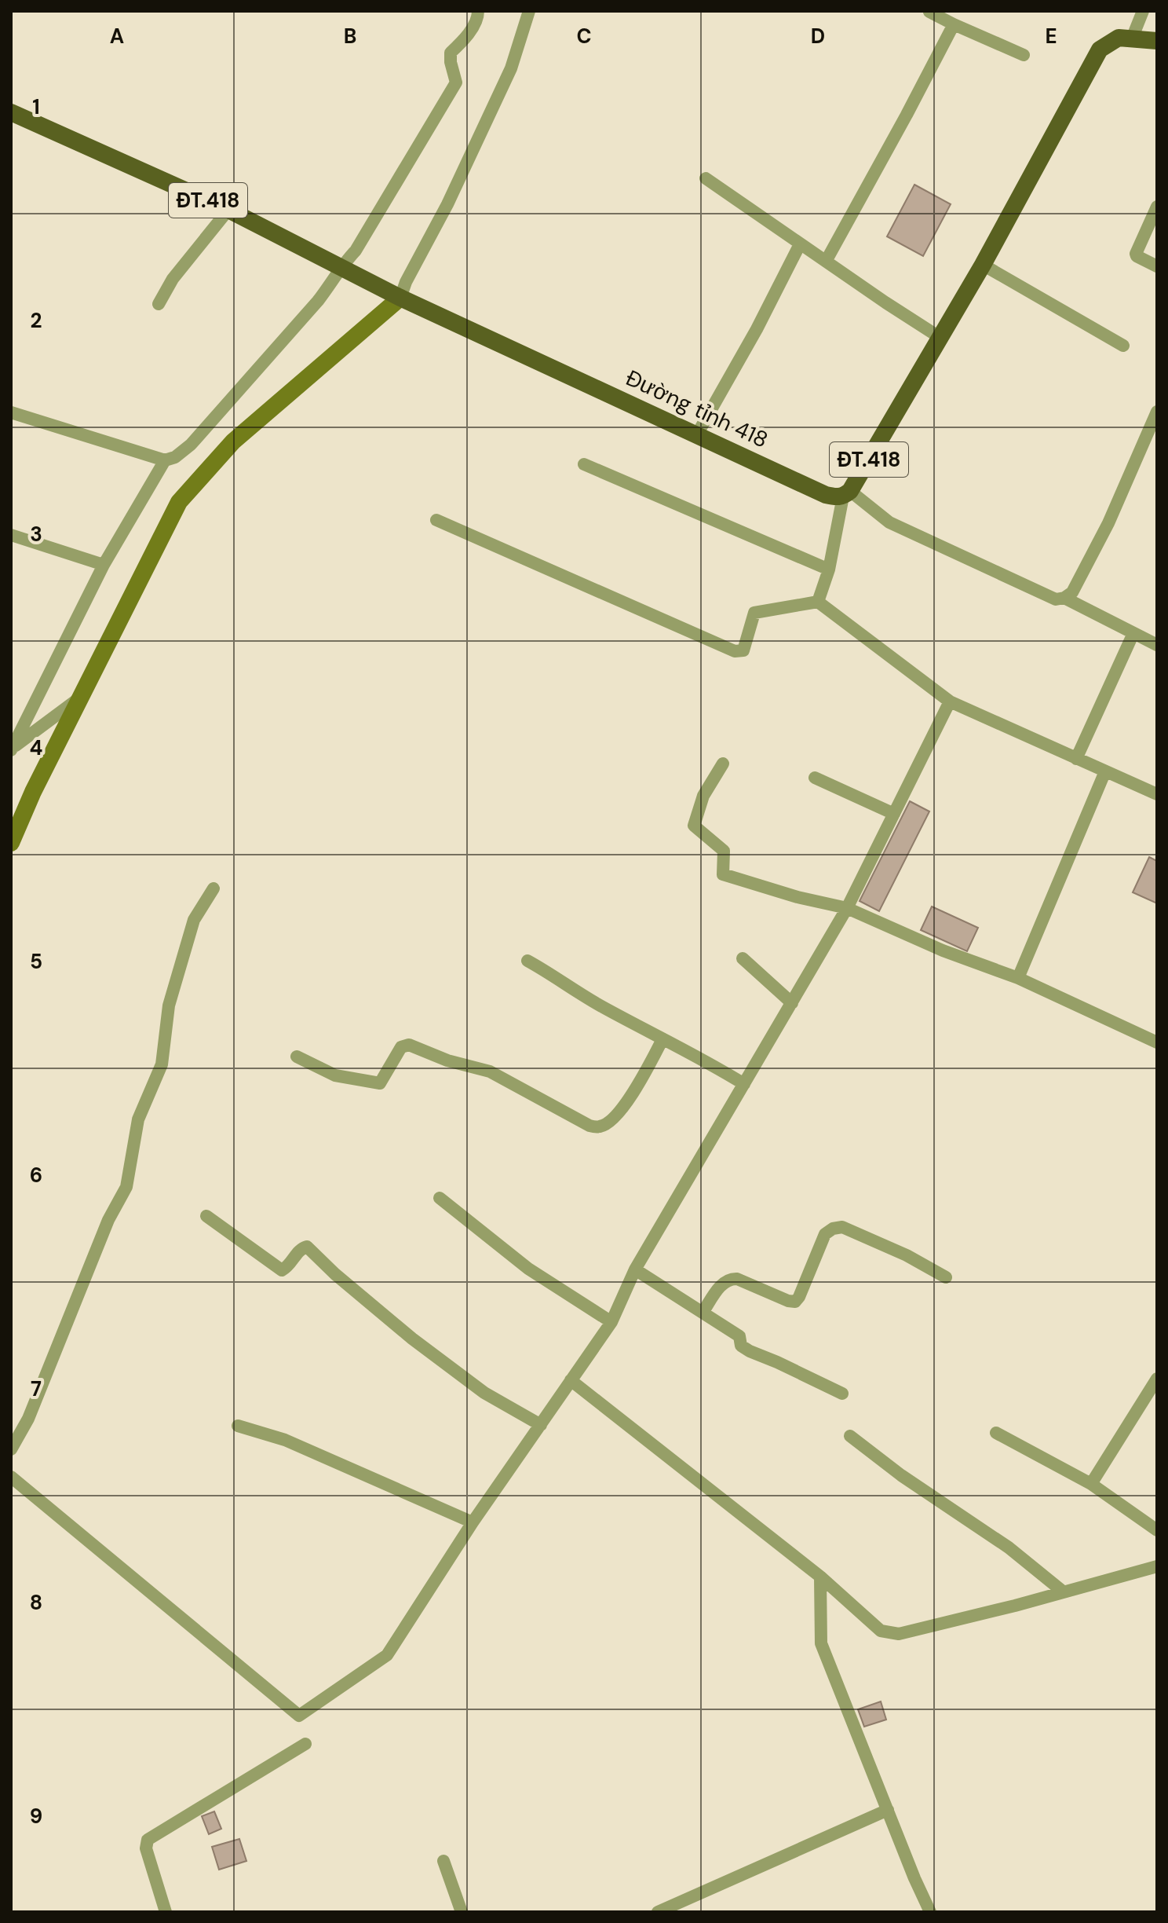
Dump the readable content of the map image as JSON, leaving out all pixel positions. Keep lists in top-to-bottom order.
{
  "streets": {
    "main road": ["ĐT.418", "Đường tỉnh 418"]
  },
  "crossings": [
    ["ĐT.418", "Đường tỉnh 418"]
  ],
  "grid": {
    "columns": [
      "A",
      "B",
      "C",
      "D",
      "E"
    ],
    "rows": [
      "1",
      "2",
      "3",
      "4",
      "5",
      "6",
      "7",
      "8",
      "9"
    ]
  }
}
